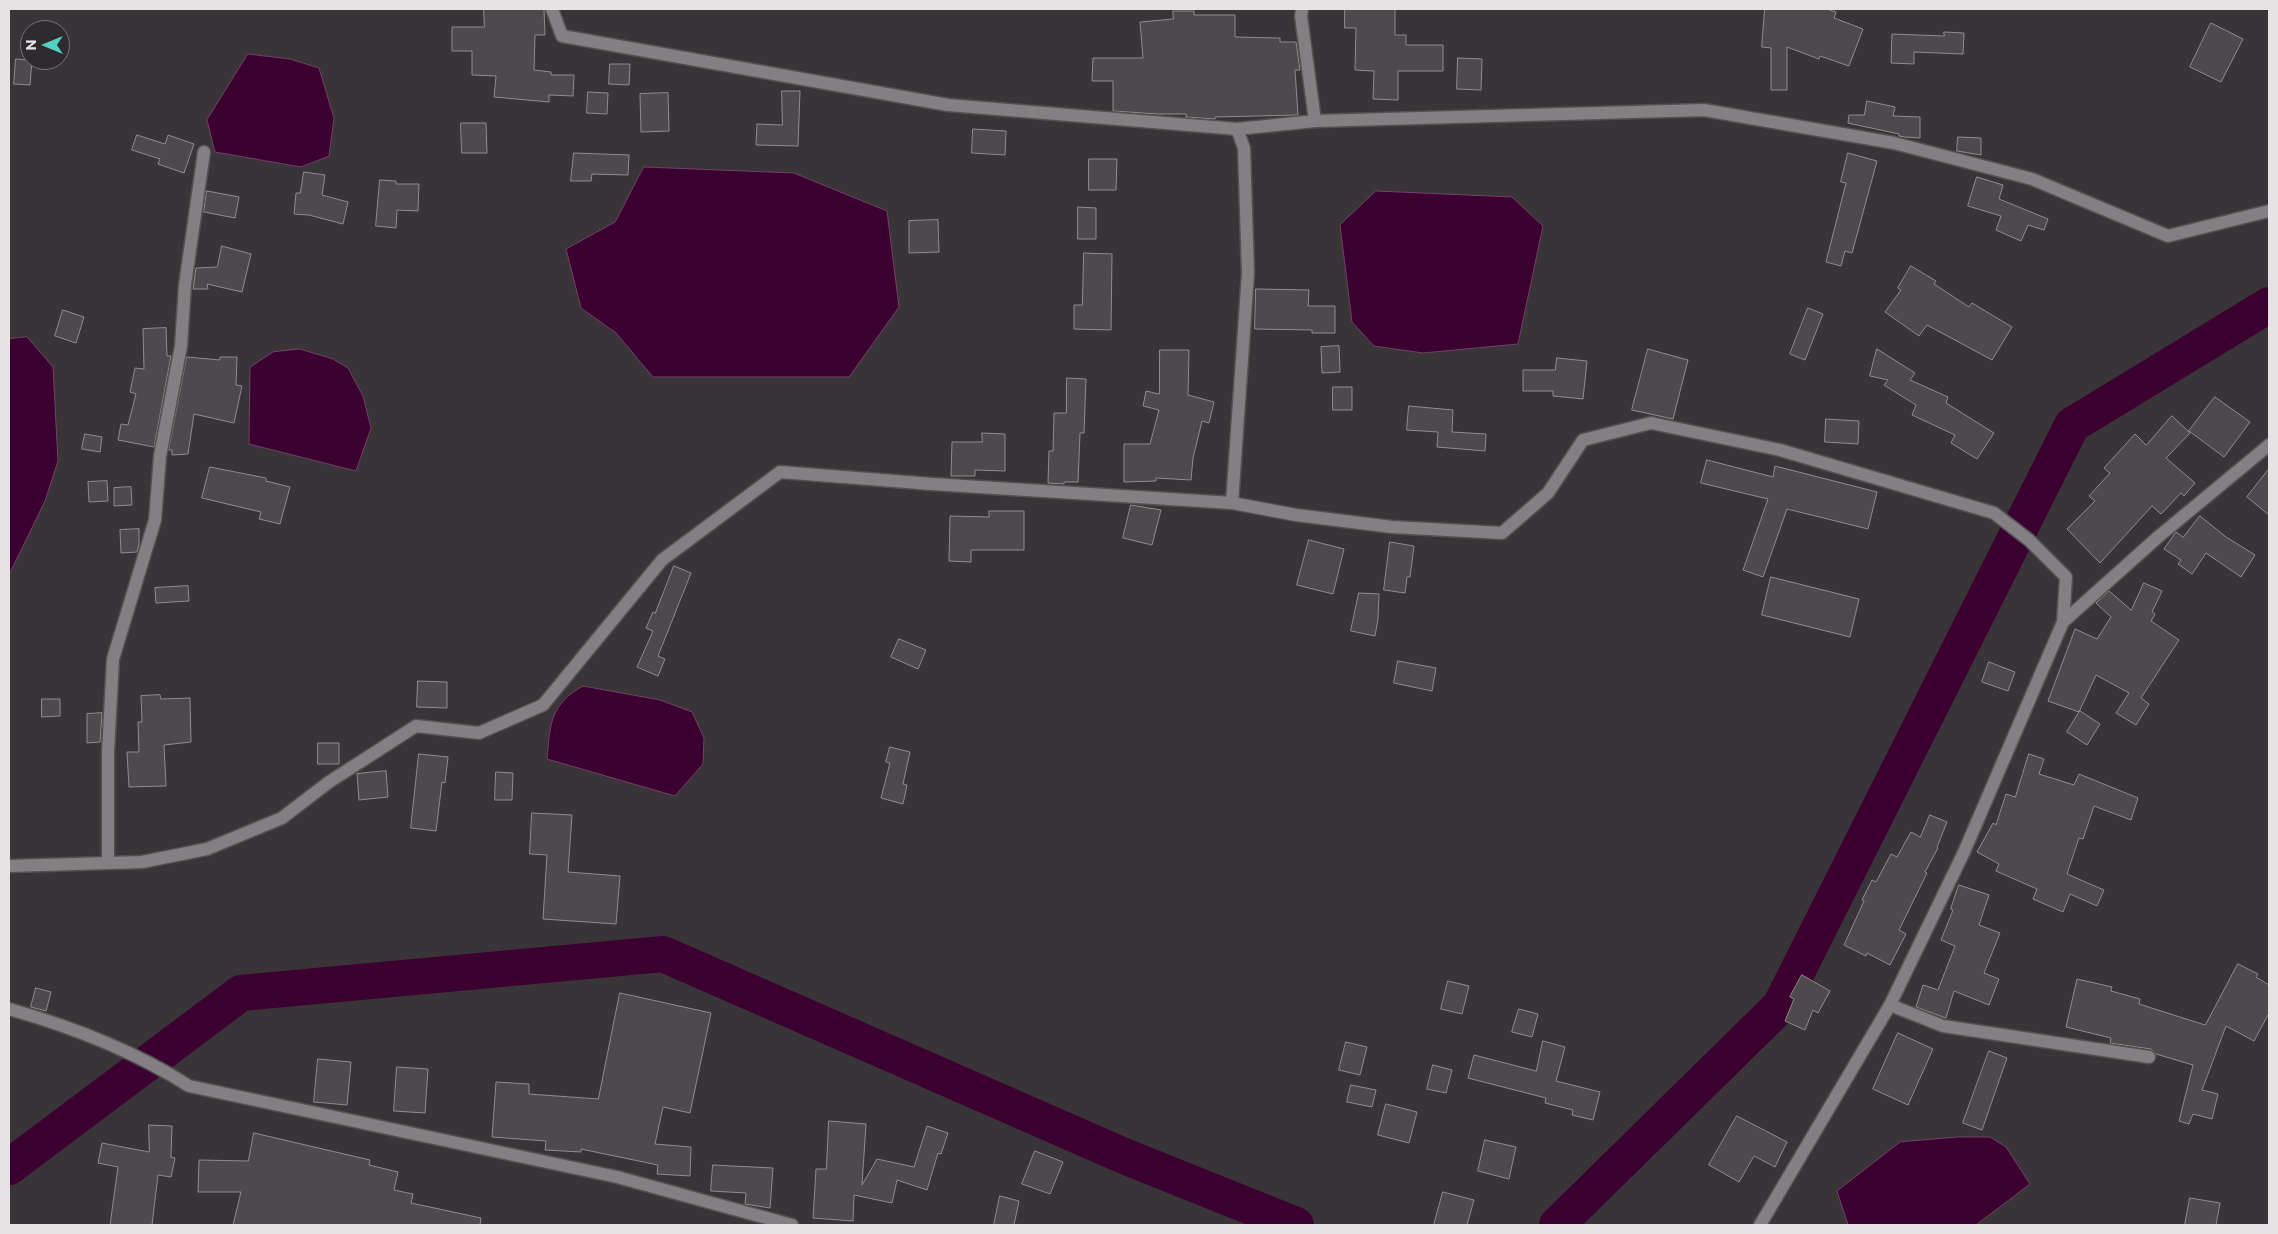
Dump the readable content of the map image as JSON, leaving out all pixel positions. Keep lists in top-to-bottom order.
{
  "north": "left"
}
